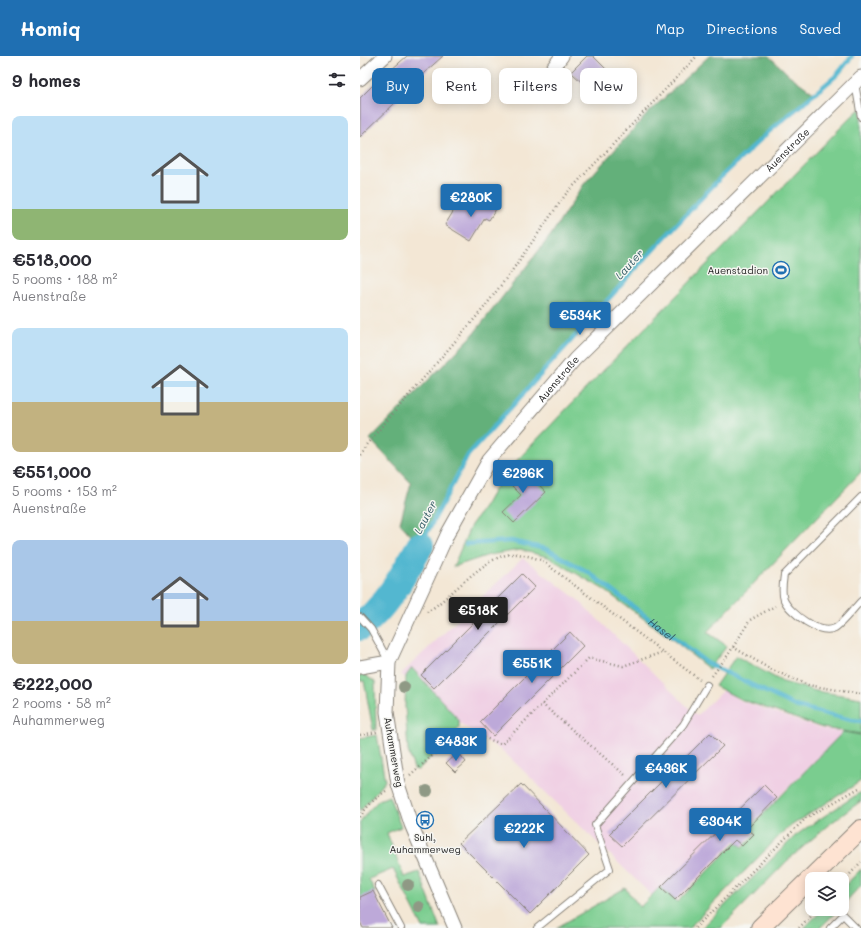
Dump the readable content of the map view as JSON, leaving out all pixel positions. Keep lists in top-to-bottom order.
{
  "streets": {
    "street": ["Auenstraße", "Auhammerweg"]
  },
  "crossings": [
    ["Auenstraße", "Auhammerweg"]
  ],
  "water": ["Lauter", "Hasel"],
  "places": {
    "sports": ["Auenstadion"],
    "bus stop": ["Suhl, Auhammerweg"]
  },
  "page": {
    "header": "Homiq",
    "nav": ["Map", "Directions", "Saved"],
    "heading": "9 homes",
    "chip": [
      "Buy",
      "Rent",
      "Filters",
      "New"
    ],
    "list": [
      {
        "name": "€518,000",
        "note": "5 rooms · 188 m² · Auenstraße"
      },
      {
        "name": "€551,000",
        "note": "5 rooms · 153 m² · Auenstraße"
      },
      {
        "name": "€222,000",
        "note": "2 rooms · 58 m² · Auhammerweg"
      }
    ],
    "price": [
      "€280K",
      "€534K",
      "€296K",
      "€518K",
      "€551K",
      "€483K",
      "€436K",
      "€304K",
      "€222K"
    ]
  }
}
